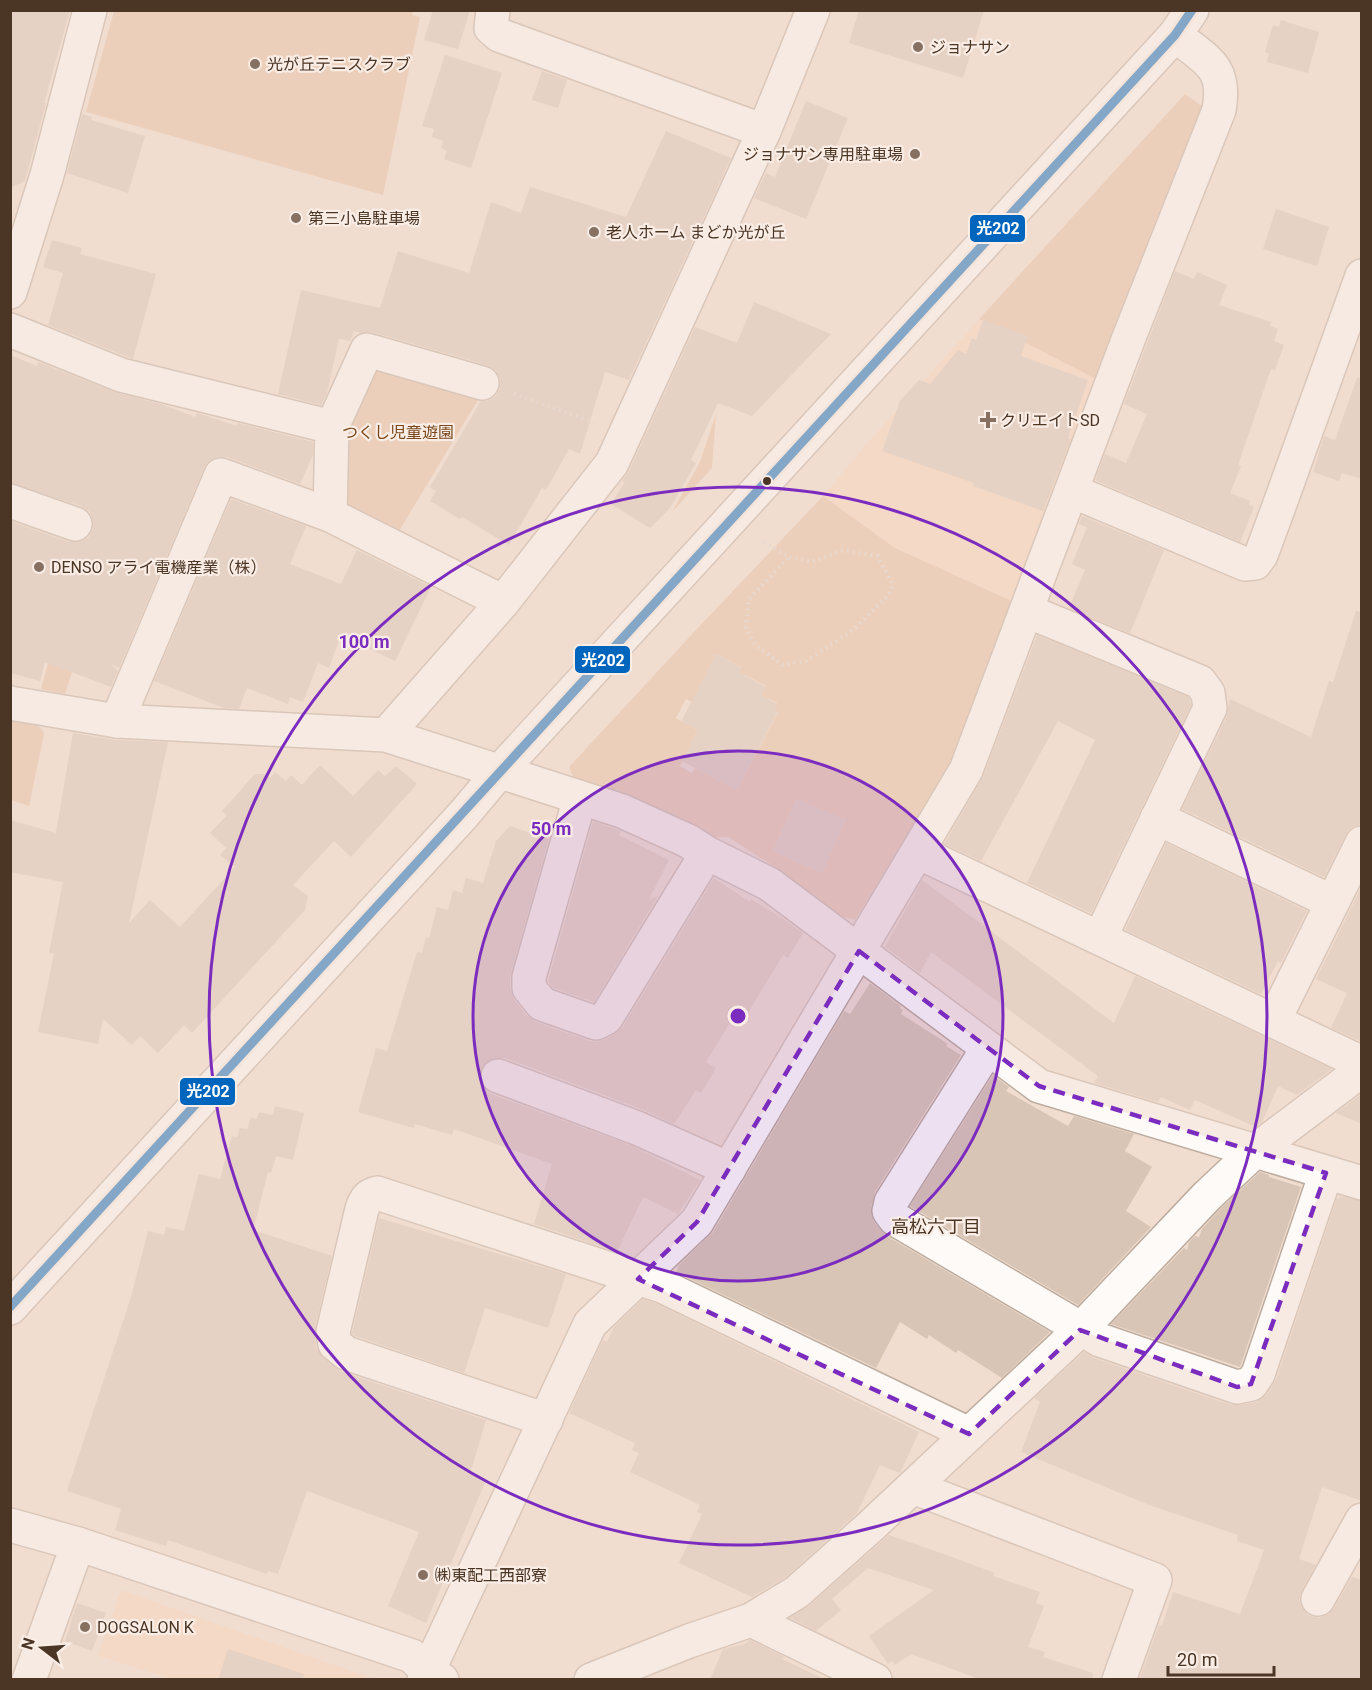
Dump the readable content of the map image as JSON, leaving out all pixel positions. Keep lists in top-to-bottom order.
{
  "districts": ["高松六丁目"],
  "parks": ["つくし児童遊園"],
  "places": {
    "other": [
      "ジョナサン",
      "光が丘テニスクラブ",
      "ジョナサン専用駐車場",
      "第三小島駐車場",
      "老人ホーム まどか光が丘",
      "DENSO アライ電機産業（株）",
      "㈱東配工西部寮",
      "DOGSALON K"
    ],
    "health": ["クリエイトSD"]
  },
  "lines": ["transit line 光202"],
  "scale_bar": "20 m",
  "north": "left",
  "rings": ["100 m", "50 m"]
}
